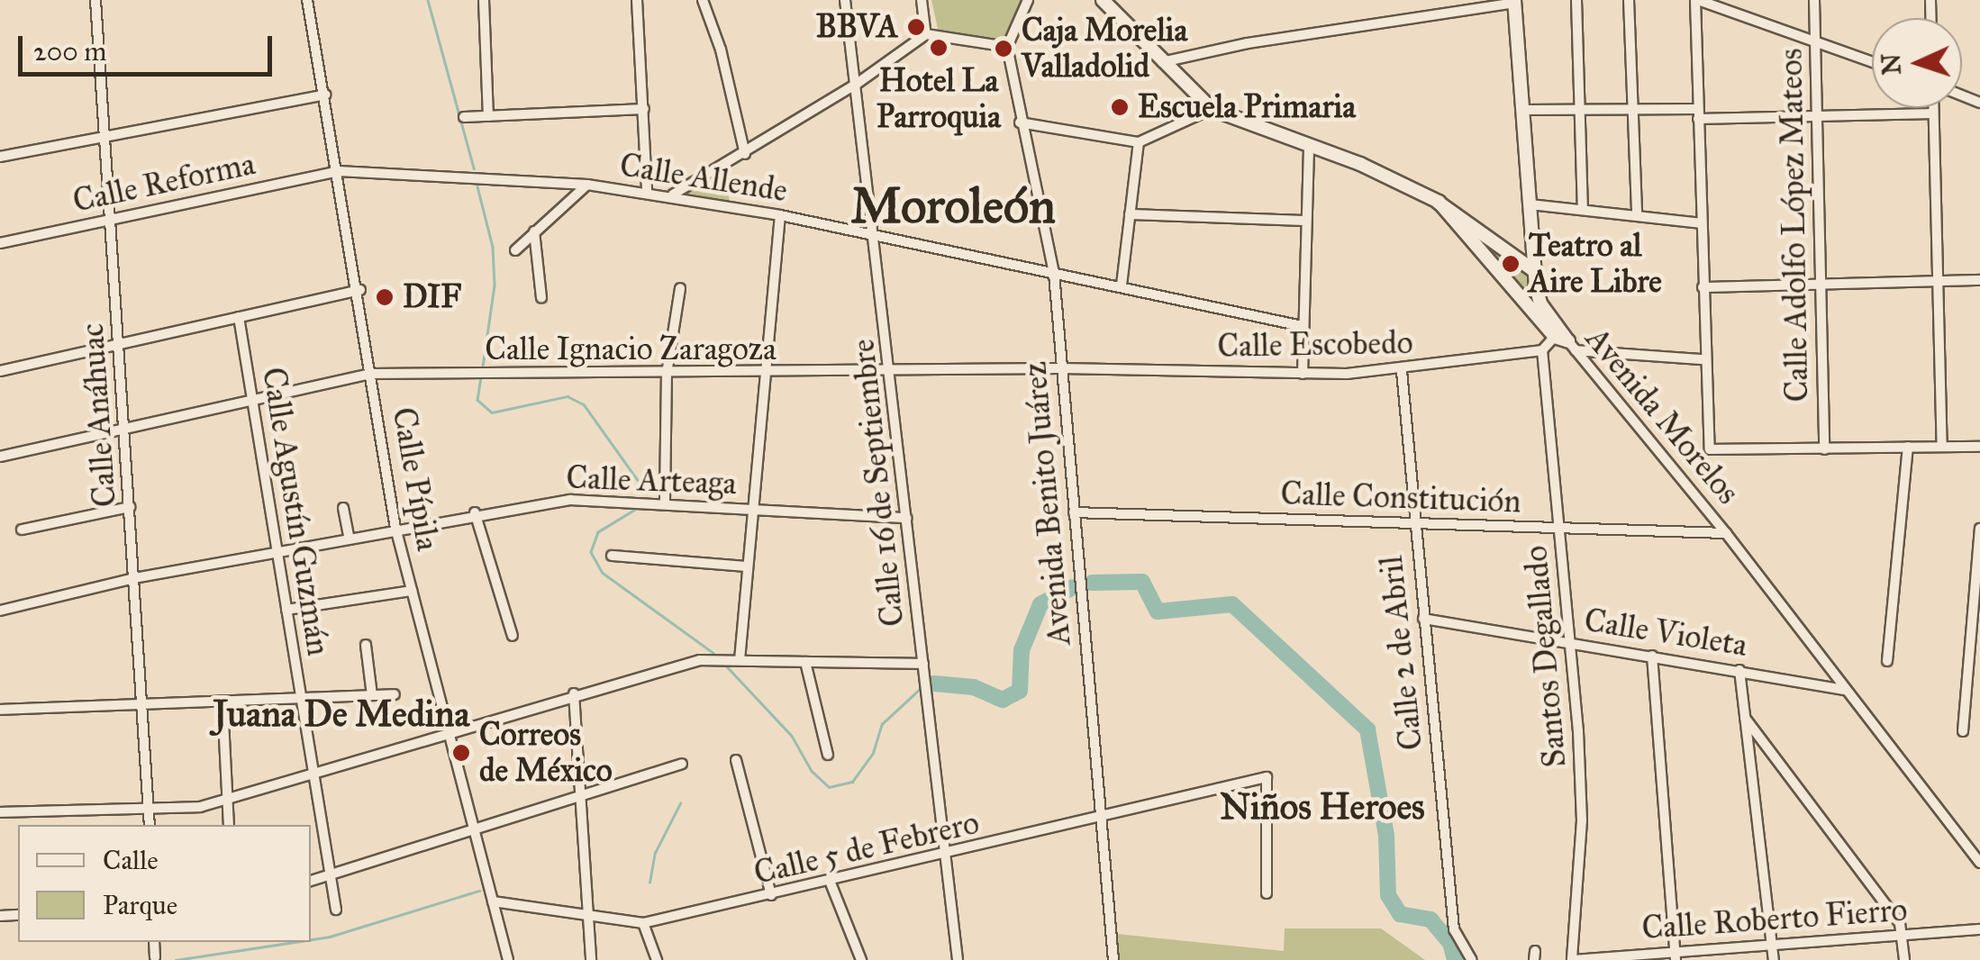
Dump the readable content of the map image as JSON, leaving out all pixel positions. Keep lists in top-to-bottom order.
{
  "streets": {
    "street": [
      "Calle Allende",
      "Calle Reforma",
      "Calle Adolfo López Mateos",
      "Calle Escobedo",
      "Calle Ignacio Zaragoza",
      "Calle Anáhuac",
      "Avenida Morelos",
      "Calle Pípila",
      "Calle Arteaga",
      "Calle 16 de Septiembre",
      "Calle Constitución",
      "Avenida Benito Juárez",
      "Calle Agustín Guzmán",
      "Calle Violeta",
      "Calle 2 de Abril",
      "Santos Degallado",
      "Calle 5 de Febrero",
      "Calle Roberto Fierro"
    ]
  },
  "crossings": [
    ["Calle Allende", "Calle Reforma"],
    ["Calle Allende", "Calle Pípila"],
    ["Calle Allende", "Calle 16 de Septiembre"],
    ["Calle Allende", "Avenida Benito Juárez"],
    ["Calle Reforma", "Calle Anáhuac"],
    ["Calle Reforma", "Calle Pípila"],
    ["Calle Escobedo", "Calle Ignacio Zaragoza"],
    ["Calle Escobedo", "Calle 16 de Septiembre"],
    ["Calle Escobedo", "Avenida Benito Juárez"],
    ["Calle Escobedo", "Calle 2 de Abril"],
    ["Calle Escobedo", "Santos Degallado"],
    ["Calle Ignacio Zaragoza", "Calle Anáhuac"],
    ["Calle Ignacio Zaragoza", "Calle Pípila"],
    ["Calle Ignacio Zaragoza", "Calle 16 de Septiembre"],
    ["Calle Ignacio Zaragoza", "Calle Agustín Guzmán"],
    ["Calle Anáhuac", "Calle Arteaga"],
    ["Avenida Morelos", "Calle Constitución"],
    ["Avenida Morelos", "Calle Violeta"],
    ["Calle Pípila", "Calle Arteaga"],
    ["Calle Pípila", "Calle 5 de Febrero"],
    ["Calle Arteaga", "Calle 16 de Septiembre"],
    ["Calle Arteaga", "Calle Agustín Guzmán"],
    ["Calle 16 de Septiembre", "Calle 5 de Febrero"],
    ["Calle Constitución", "Avenida Benito Juárez"],
    ["Calle Constitución", "Calle 2 de Abril"],
    ["Calle Constitución", "Santos Degallado"],
    ["Avenida Benito Juárez", "Calle 5 de Febrero"],
    ["Calle Violeta", "Calle 2 de Abril"],
    ["Calle Violeta", "Santos Degallado"],
    ["Santos Degallado", "Calle Roberto Fierro"]
  ],
  "districts": ["Moroleón", "Juana De Medina", "Niños Heroes"],
  "places": [
    "BBVA",
    "Hotel La Parroquia",
    "Caja Morelia Valladolid",
    "Escuela Primaria",
    "Teatro al Aire Libre",
    "DIF",
    "Correos de México"
  ],
  "legend": ["Calle", "Parque"],
  "scale_bar": "200 m",
  "north": "left"
}
